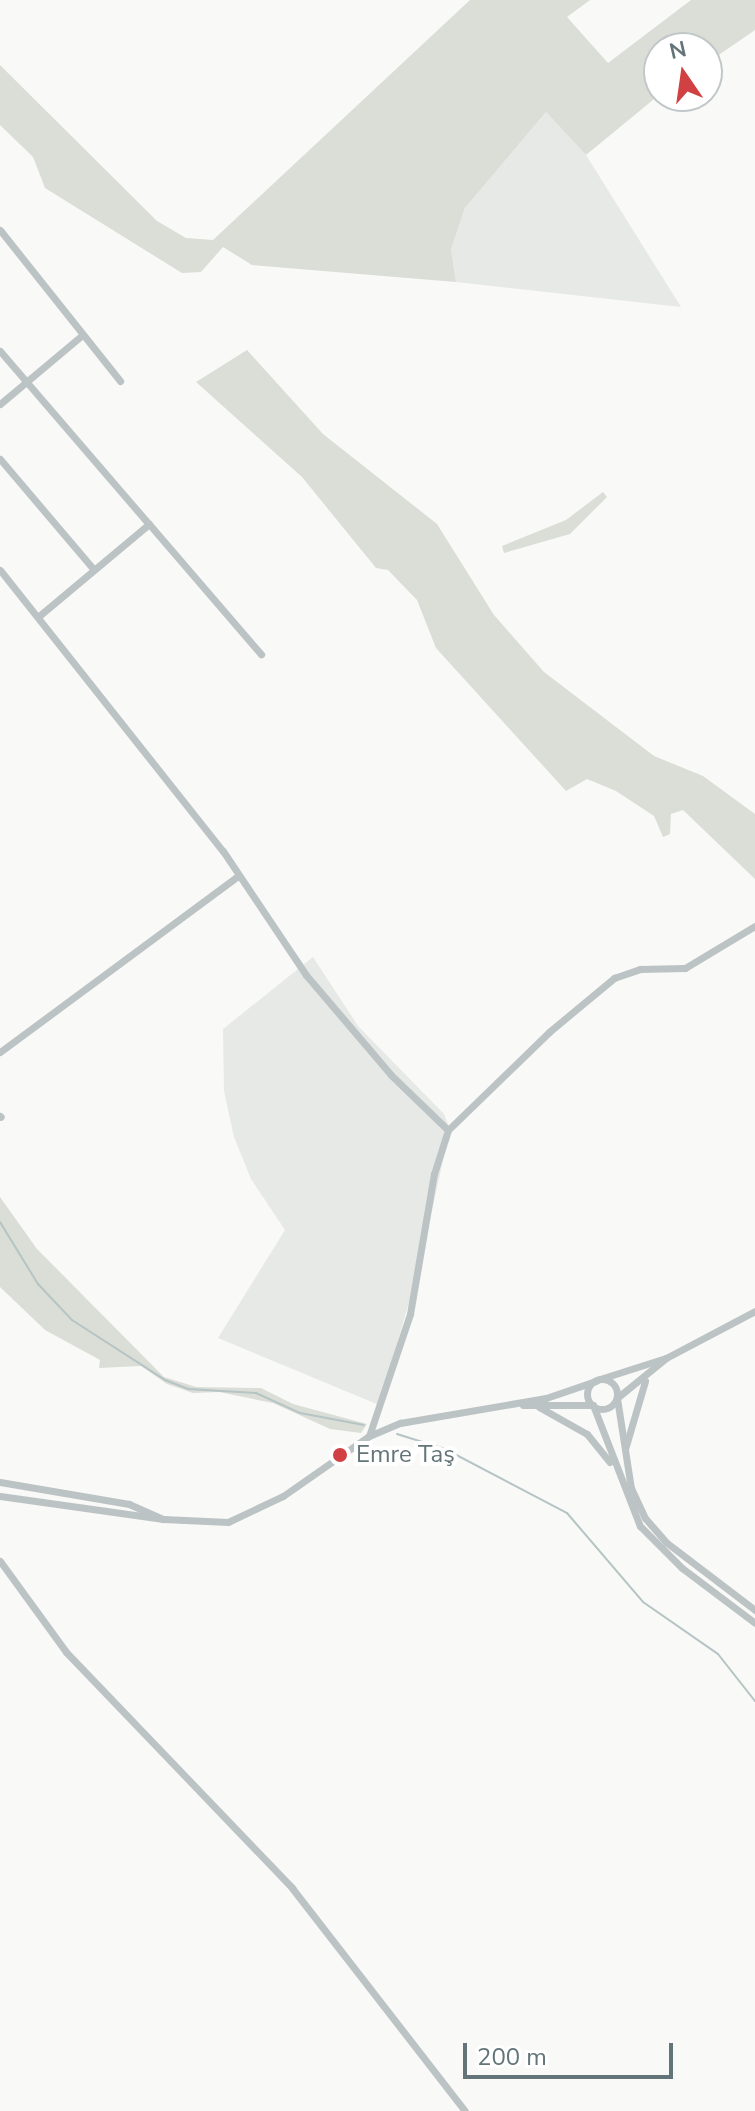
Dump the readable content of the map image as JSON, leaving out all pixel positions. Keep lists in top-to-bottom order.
{
  "places": ["Emre Taş"],
  "scale_bar": "200 m",
  "north": "top"
}
